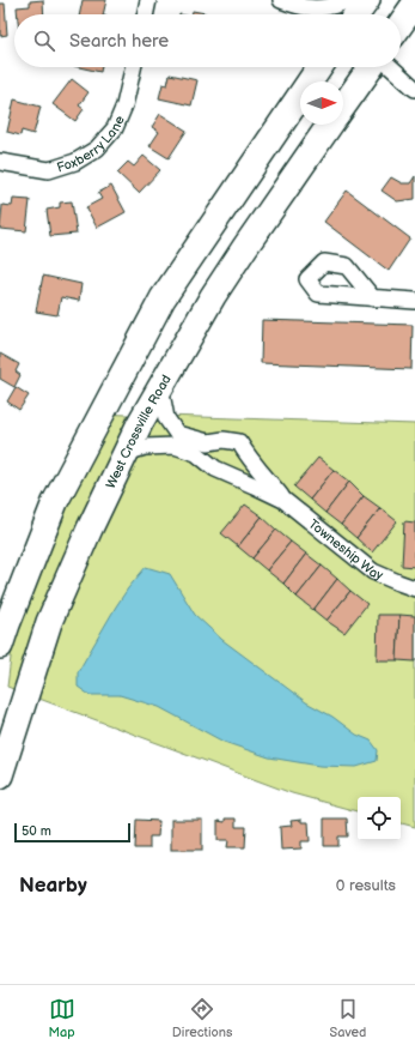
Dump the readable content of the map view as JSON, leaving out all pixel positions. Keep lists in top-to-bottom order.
{
  "streets": {
    "main road": ["West Crossville Road"],
    "street": ["Foxberry Lane", "Towneship Way"]
  },
  "scale_bar": "50 m",
  "north": "right",
  "page": {
    "search": "Search here",
    "scale": "50 m",
    "heading": ["Nearby", "0 results"],
    "nav": ["Map", "Directions", "Saved"]
  }
}
